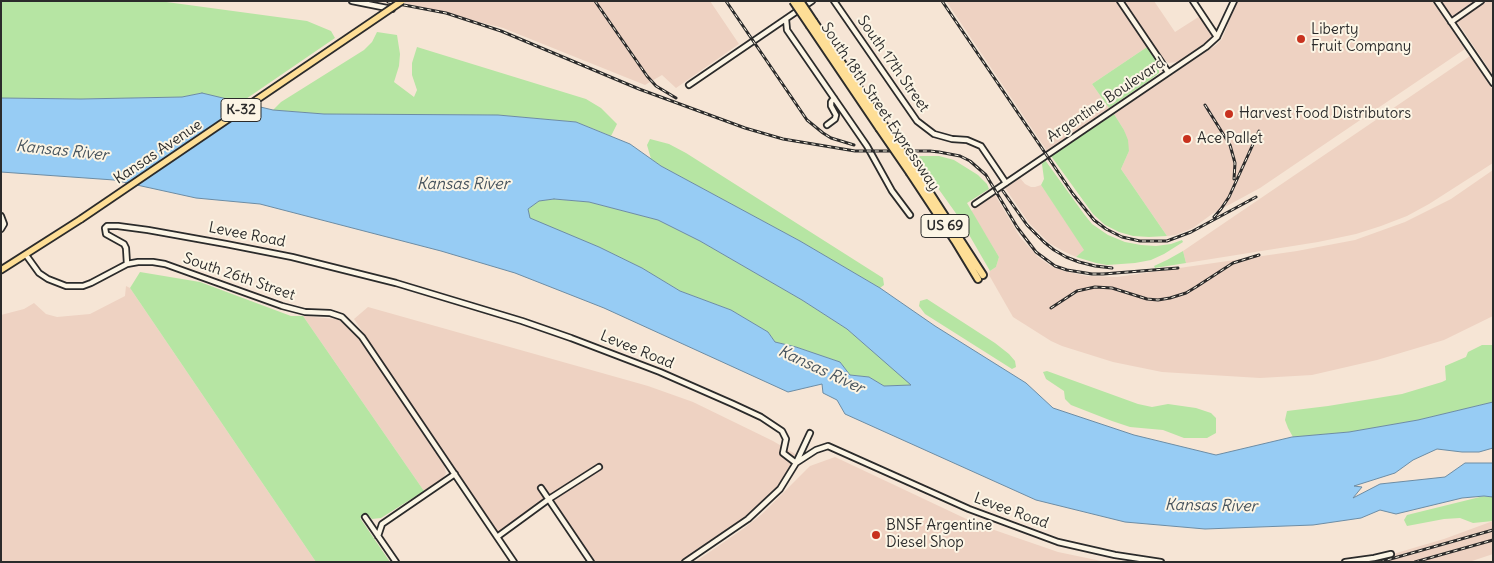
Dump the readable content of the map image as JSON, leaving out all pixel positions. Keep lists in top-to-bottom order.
{
  "streets": {
    "highway": ["South 18th Street Expressway", "US 69"],
    "main road": ["K-32", "Kansas Avenue"],
    "street": [
      "South 17th Street",
      "Argentine Boulevard",
      "Levee Road",
      "South 26th Street"
    ]
  },
  "crossings": [
    ["South 17th Street", "Argentine Boulevard"],
    ["Kansas Avenue", "South 26th Street"],
    ["Levee Road", "South 26th Street"]
  ],
  "water": ["Kansas River"],
  "places": [
    "Liberty Fruit Company",
    "Harvest Food Distributors",
    "Ace Pallet",
    "BNSF Argentine Diesel Shop"
  ]
}
